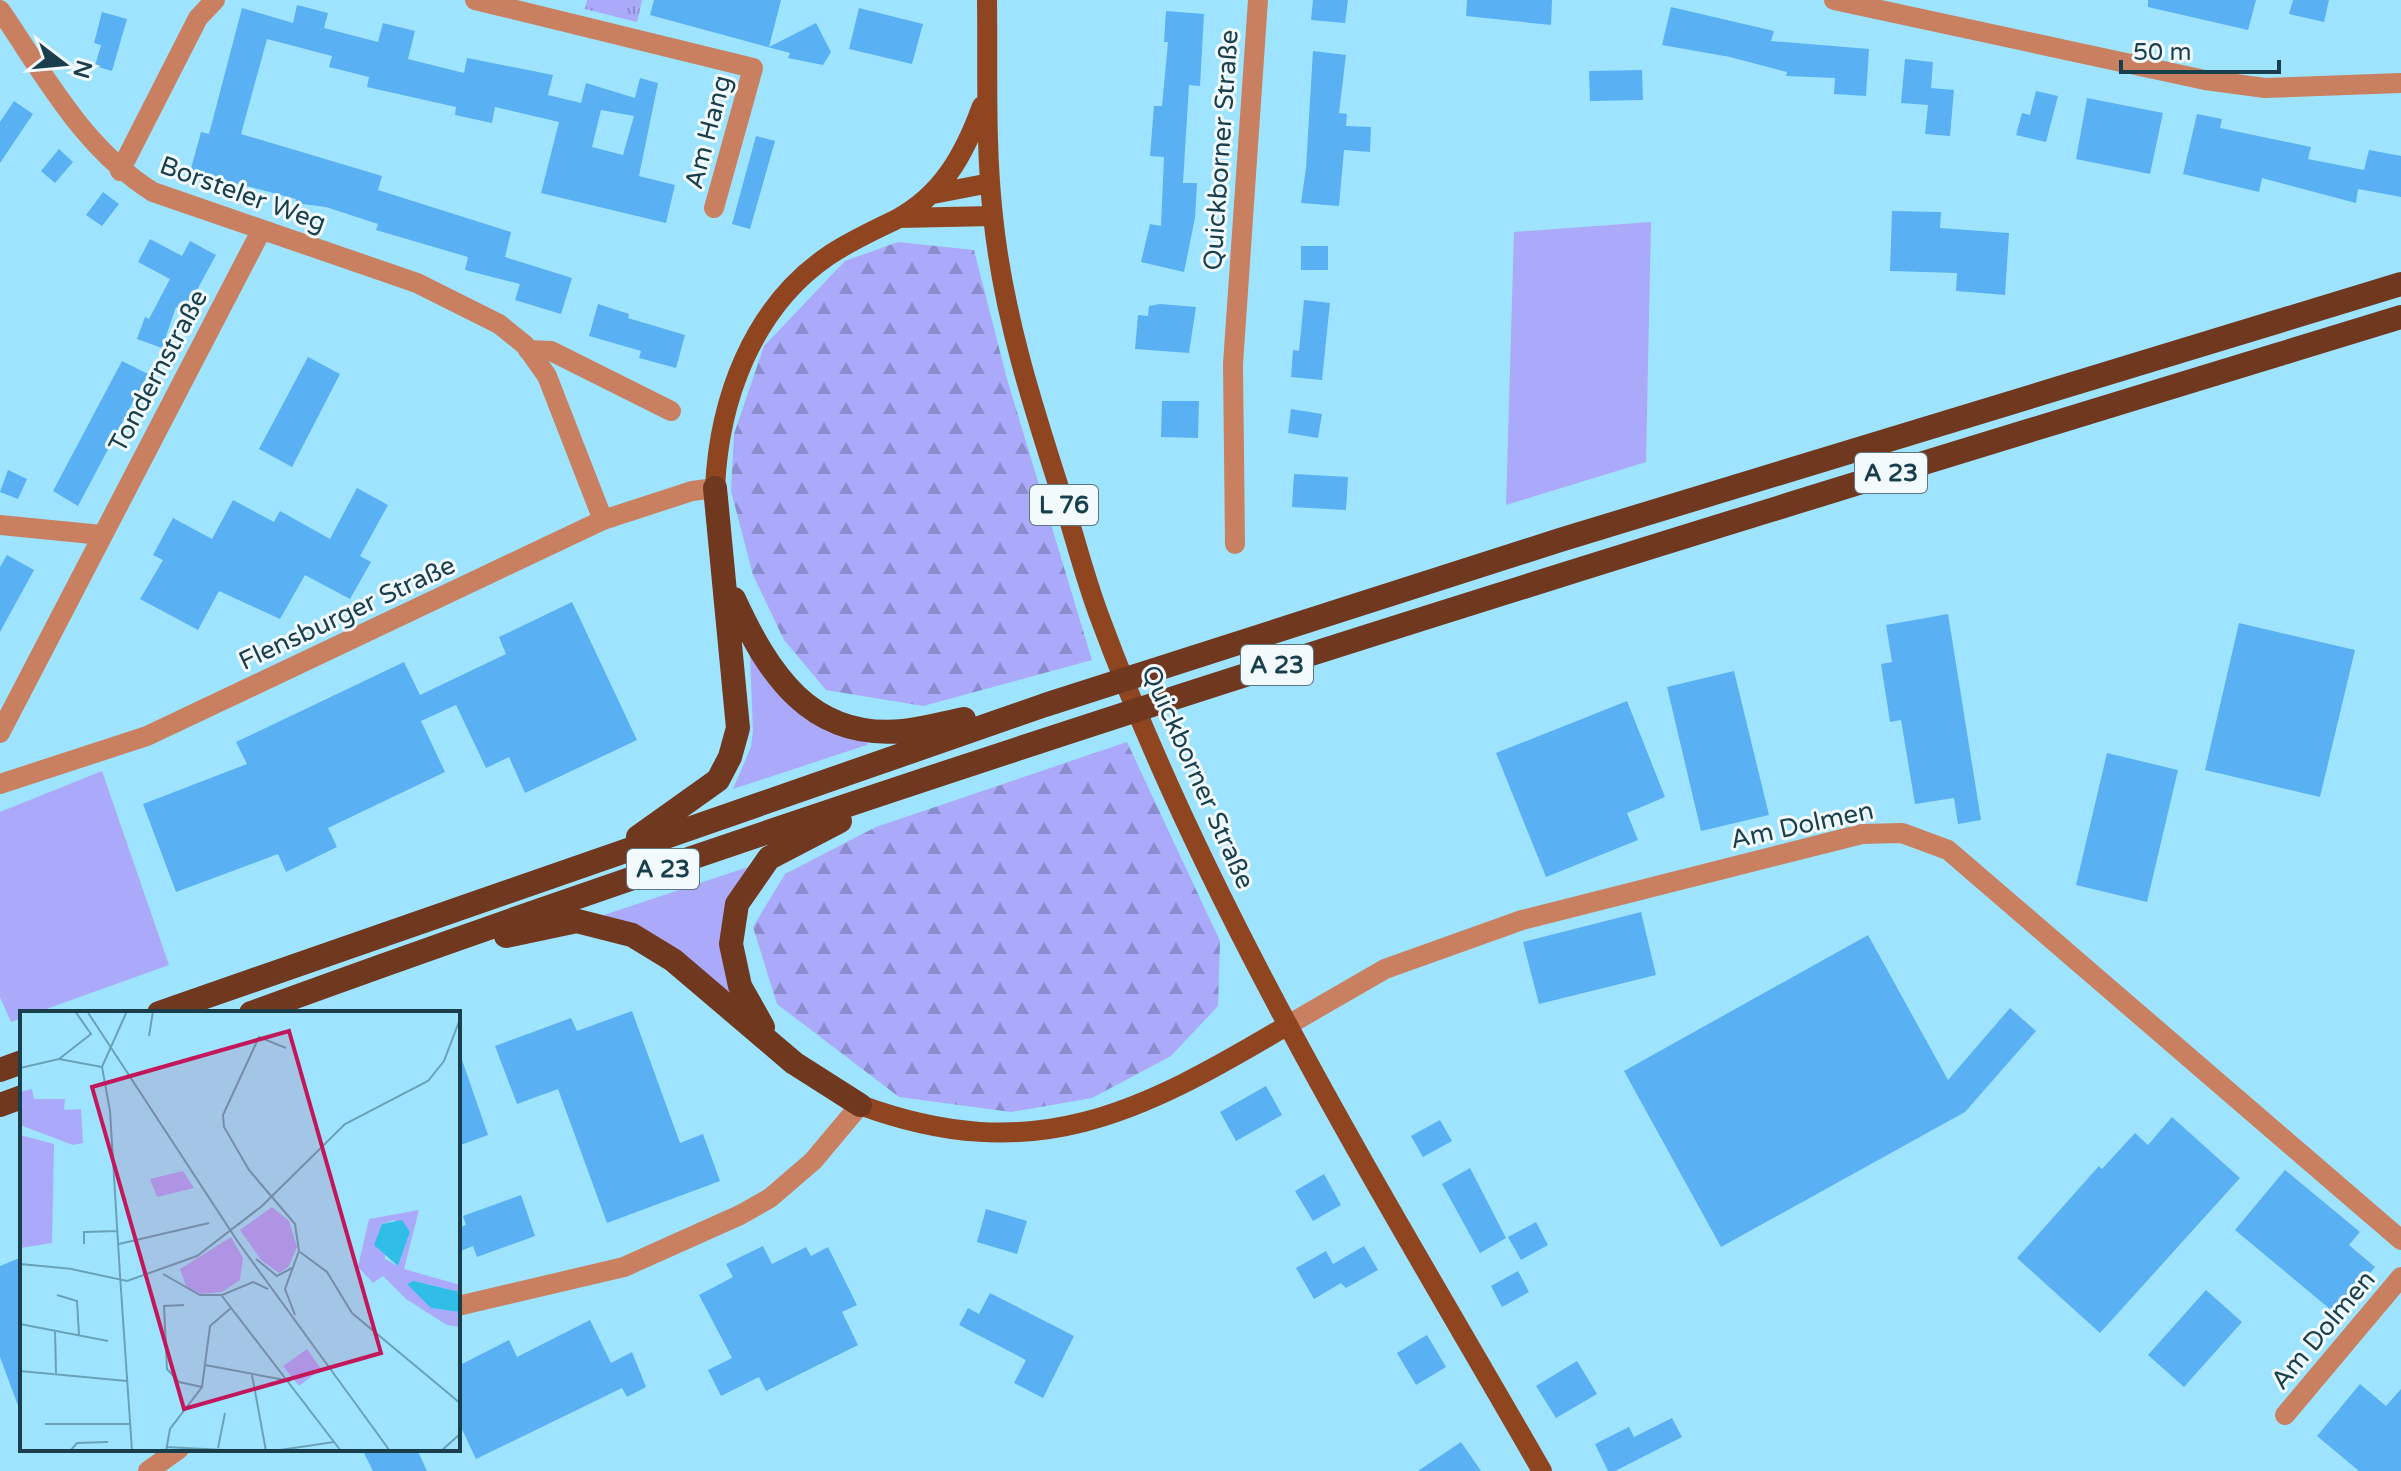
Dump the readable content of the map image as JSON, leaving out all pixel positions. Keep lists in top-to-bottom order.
{
  "streets": {
    "highway": ["A 23"],
    "main road": ["Quickborner Straße", "L 76"],
    "street": [
      "Am Hang",
      "Borsteler Weg",
      "Tondernstraße",
      "Flensburger Straße",
      "Am Dolmen"
    ]
  },
  "crossings": [
    ["Quickborner Straße", "Am Dolmen"],
    ["Borsteler Weg", "Tondernstraße"],
    ["Borsteler Weg", "Flensburger Straße"]
  ],
  "scale_bar": "50 m",
  "north": "right"
}
